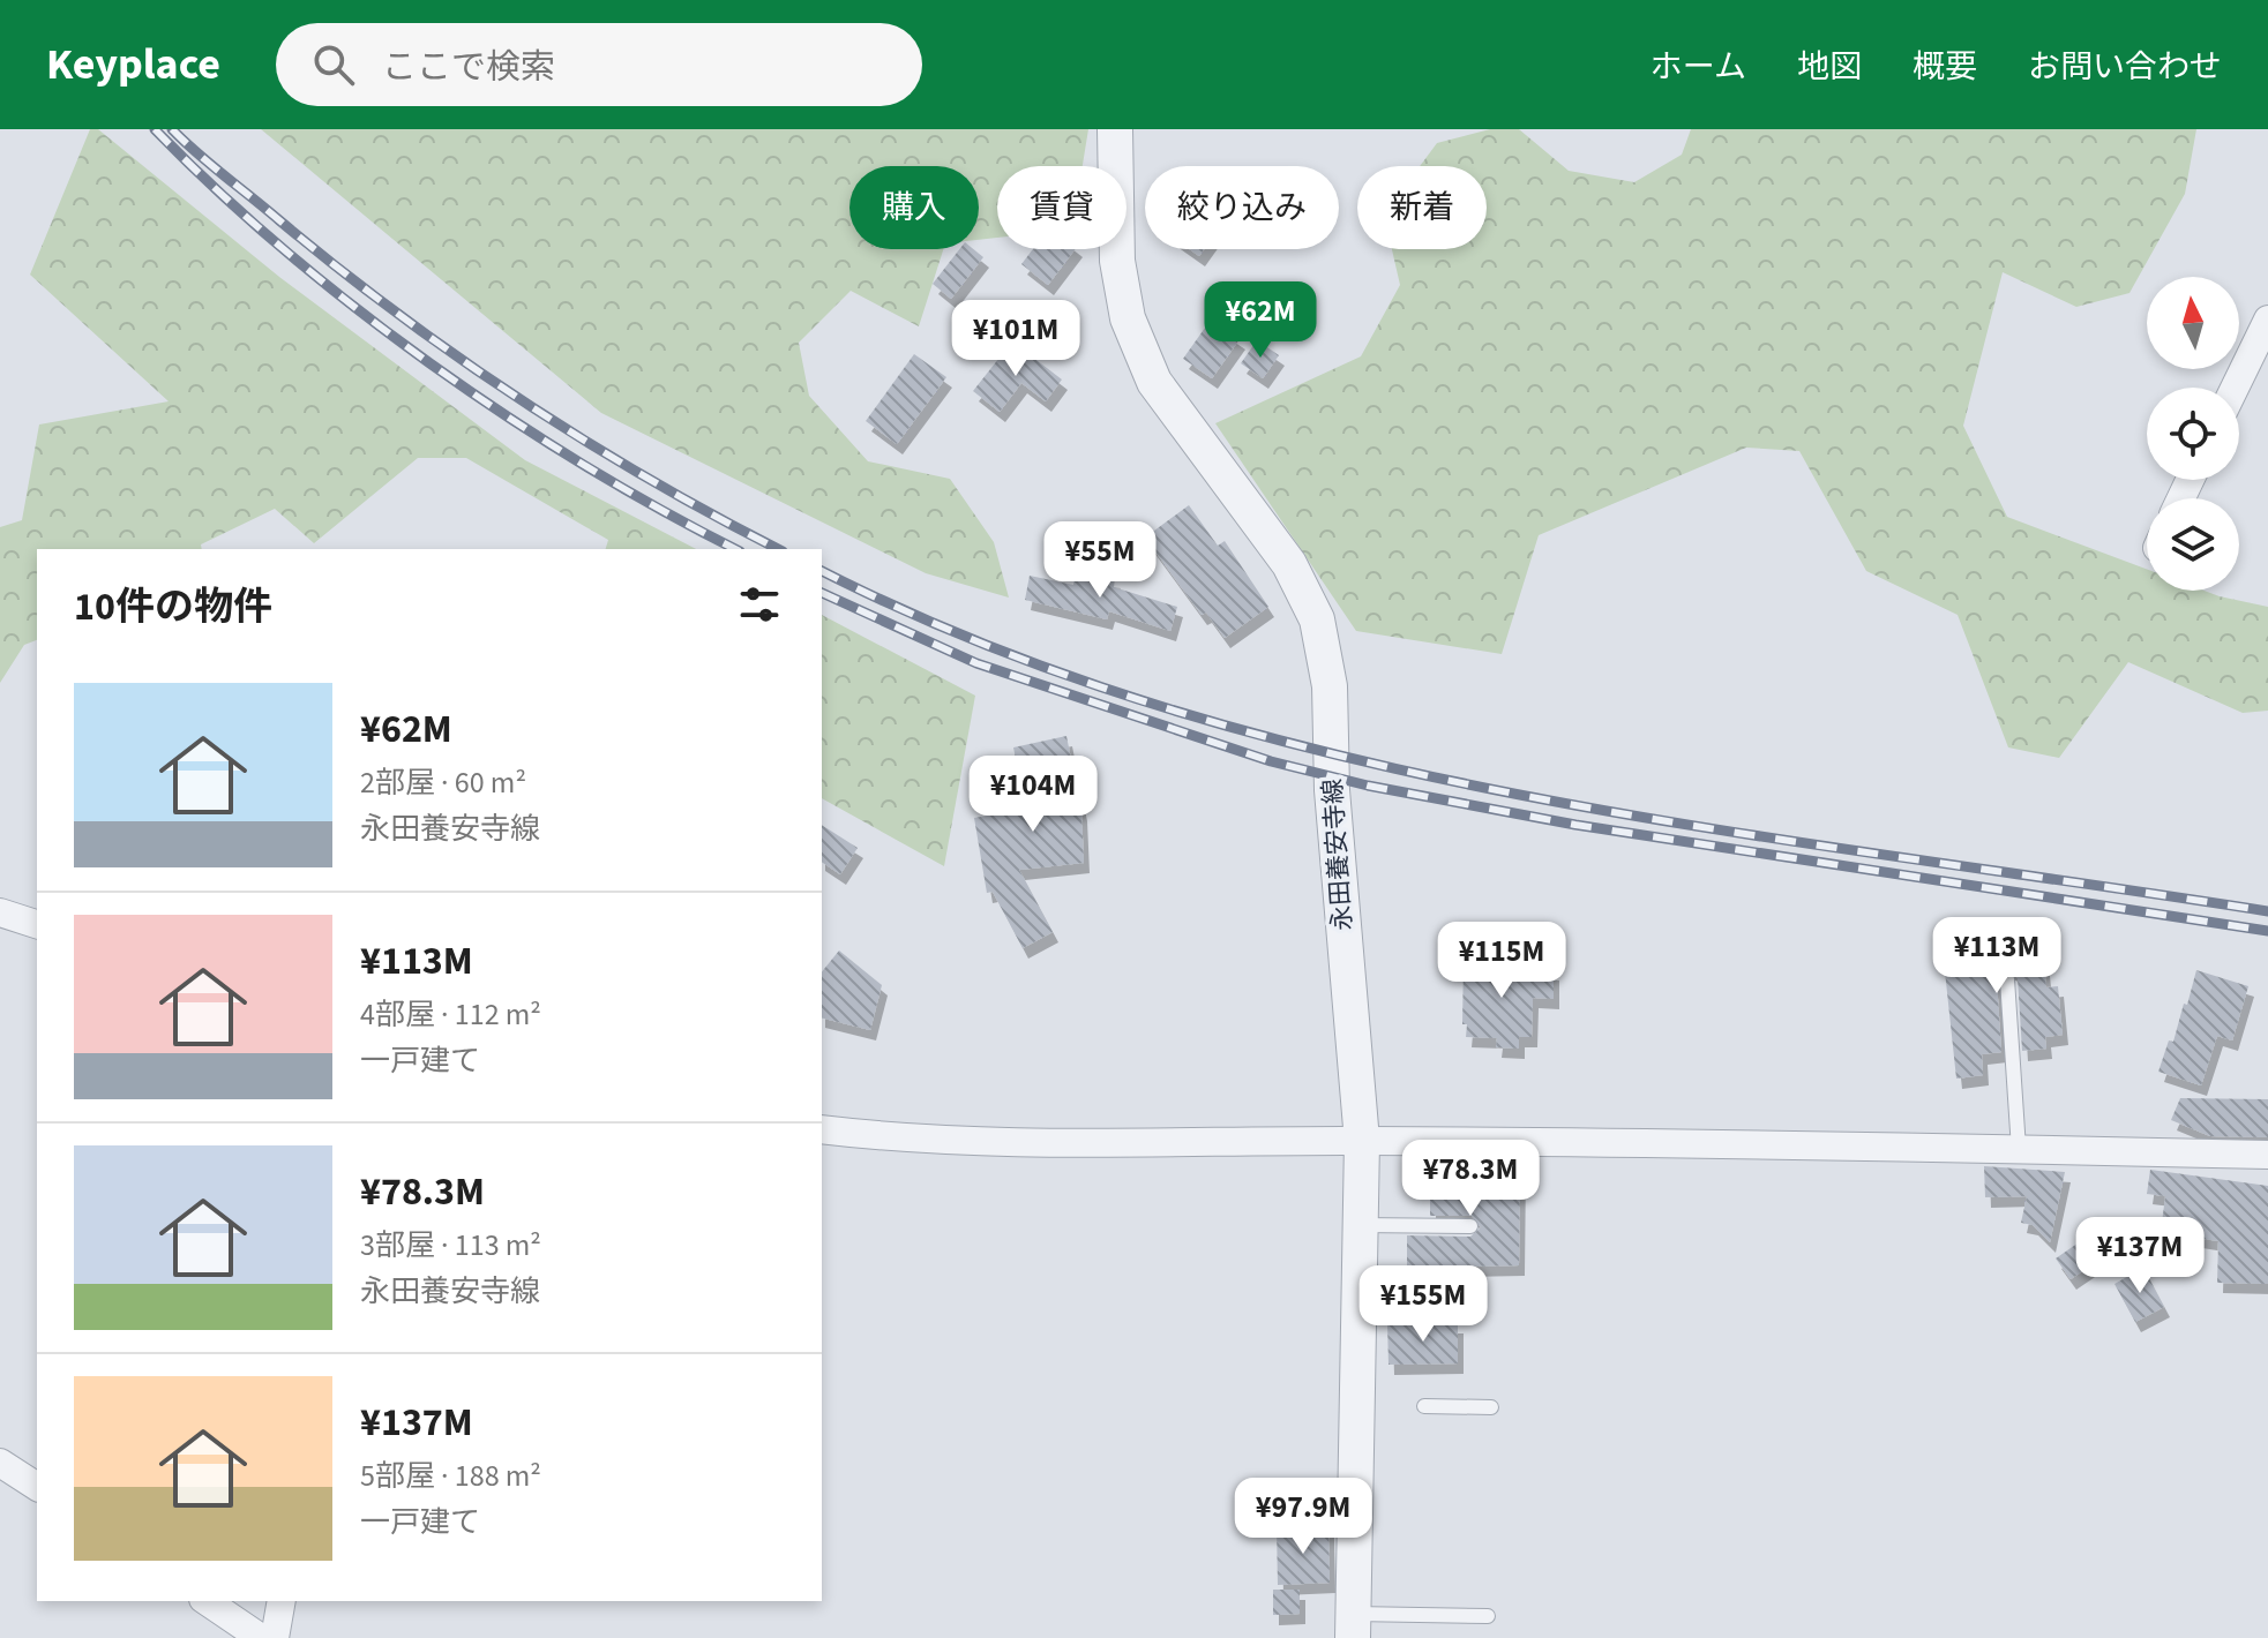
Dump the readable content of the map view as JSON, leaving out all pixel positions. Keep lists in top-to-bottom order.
{
  "streets": {
    "street": ["永田養安寺線"]
  },
  "north": "top",
  "page": {
    "header": "Keyplace",
    "search": "ここで検索",
    "nav": [
      "ホーム",
      "地図",
      "概要",
      "お問い合わせ"
    ],
    "chip": [
      "購入",
      "賃貸",
      "絞り込み",
      "新着"
    ],
    "price": [
      "¥62M",
      "¥101M",
      "¥55M",
      "¥104M",
      "¥113M",
      "¥115M",
      "¥78.3M",
      "¥137M",
      "¥155M",
      "¥97.9M"
    ],
    "heading": "10件の物件",
    "list": [
      {
        "name": "¥62M",
        "note": "2部屋 · 60 m² · 永田養安寺線"
      },
      {
        "name": "¥113M",
        "note": "4部屋 · 112 m² · 一戸建て"
      },
      {
        "name": "¥78.3M",
        "note": "3部屋 · 113 m² · 永田養安寺線"
      },
      {
        "name": "¥137M",
        "note": "5部屋 · 188 m² · 一戸建て"
      }
    ]
  }
}
